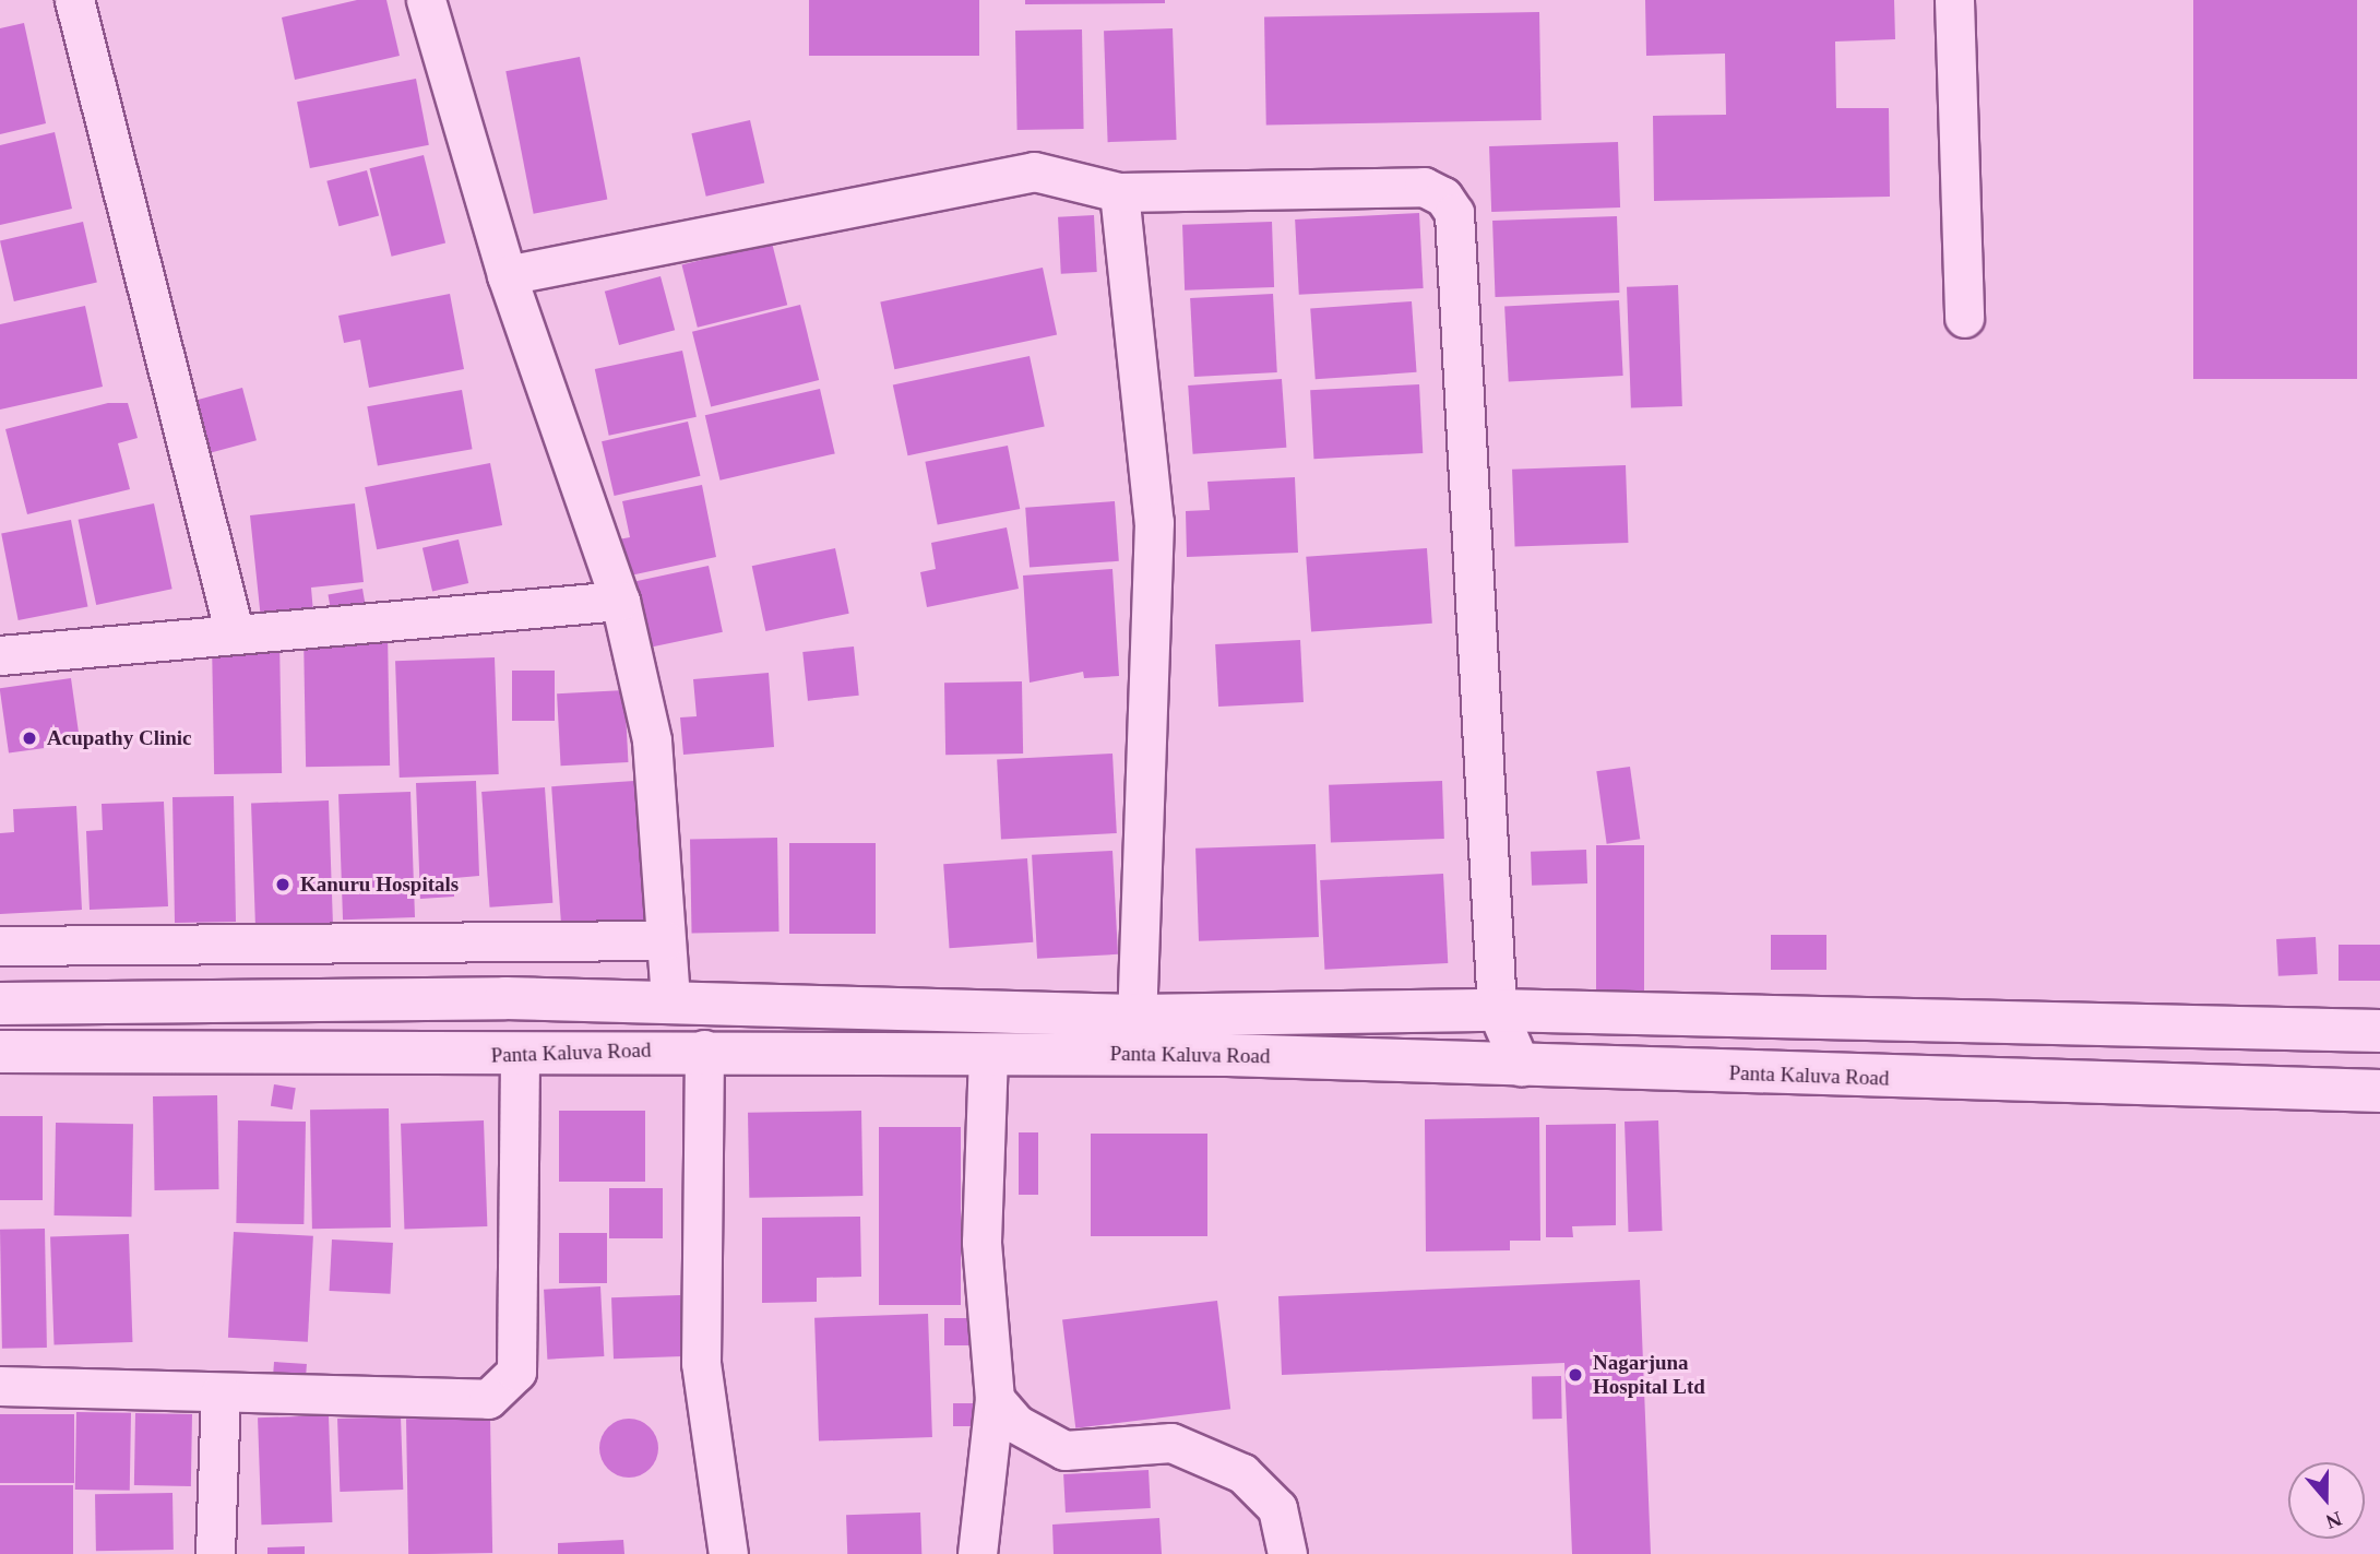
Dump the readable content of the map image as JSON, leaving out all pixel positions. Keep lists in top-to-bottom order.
{
  "streets": {
    "street": ["Panta Kaluva Road"]
  },
  "places": ["Acupathy Clinic", "Kanuru Hospitals", "Nagarjuna Hospital Ltd"],
  "north": "bottom"
}
